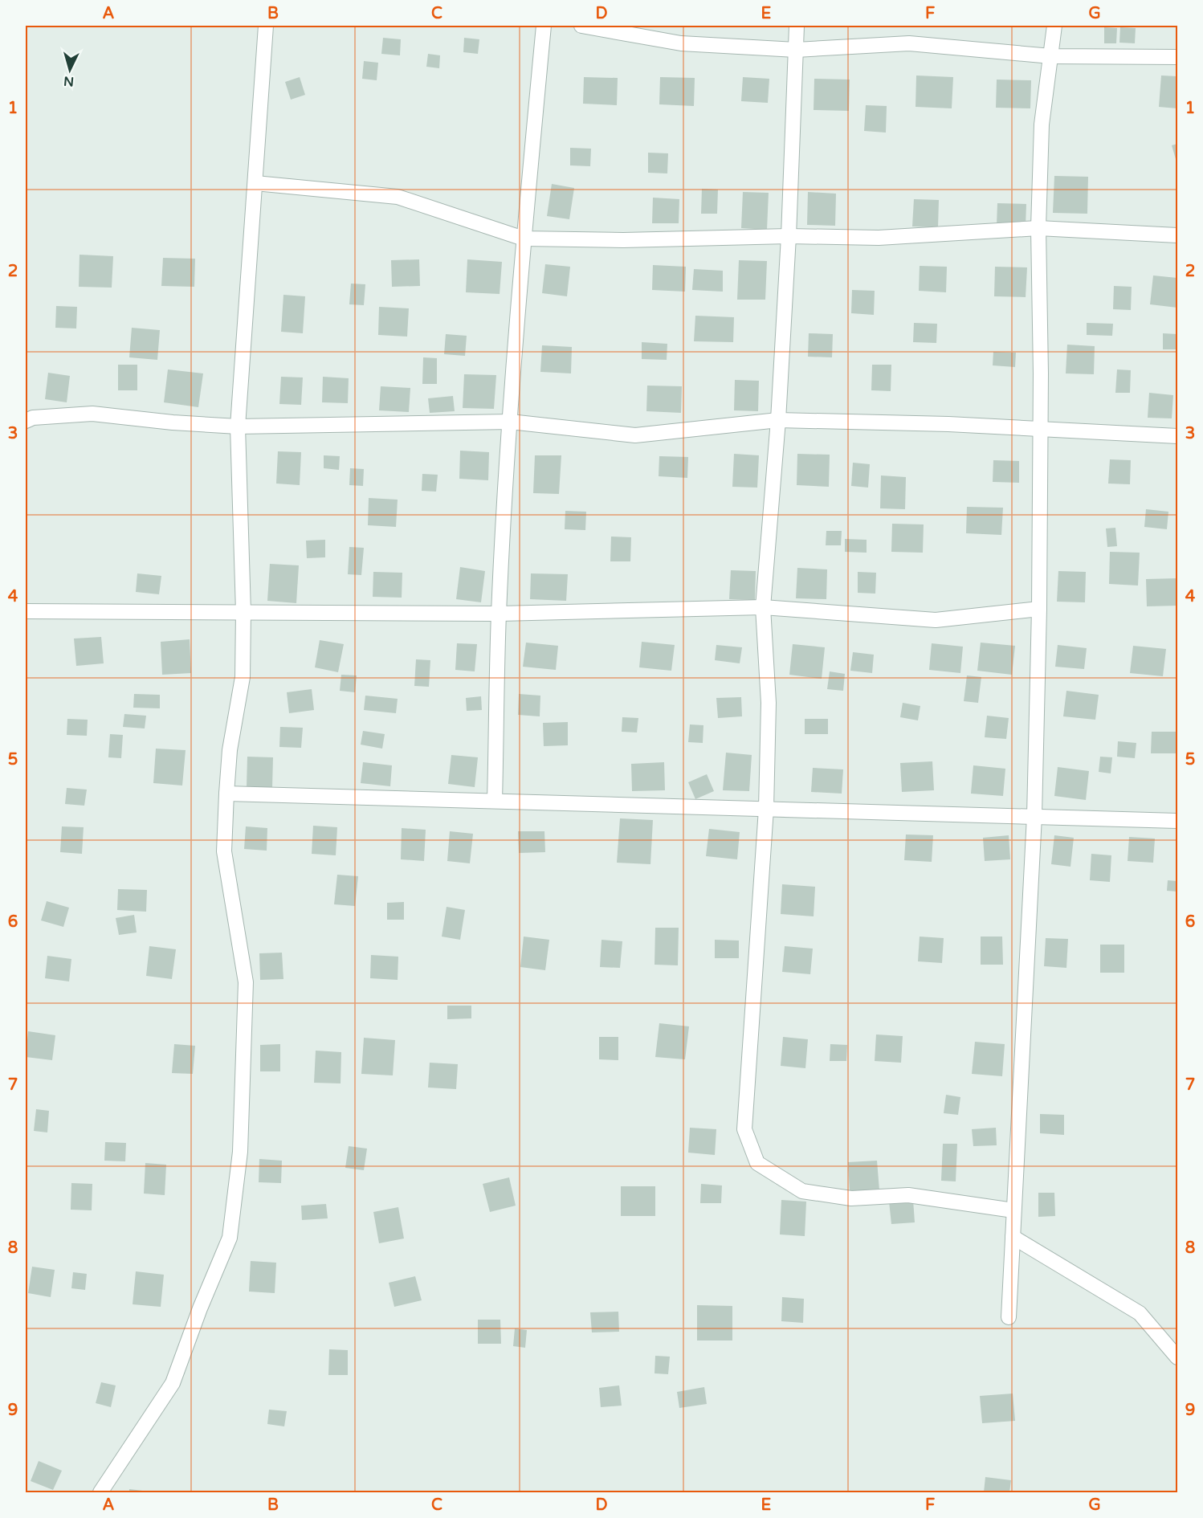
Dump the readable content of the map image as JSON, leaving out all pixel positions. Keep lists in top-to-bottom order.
{
  "north": "bottom",
  "grid": {
    "columns": [
      "A",
      "B",
      "C",
      "D",
      "E",
      "F",
      "G"
    ],
    "rows": [
      "1",
      "2",
      "3",
      "4",
      "5",
      "6",
      "7",
      "8",
      "9"
    ]
  }
}
